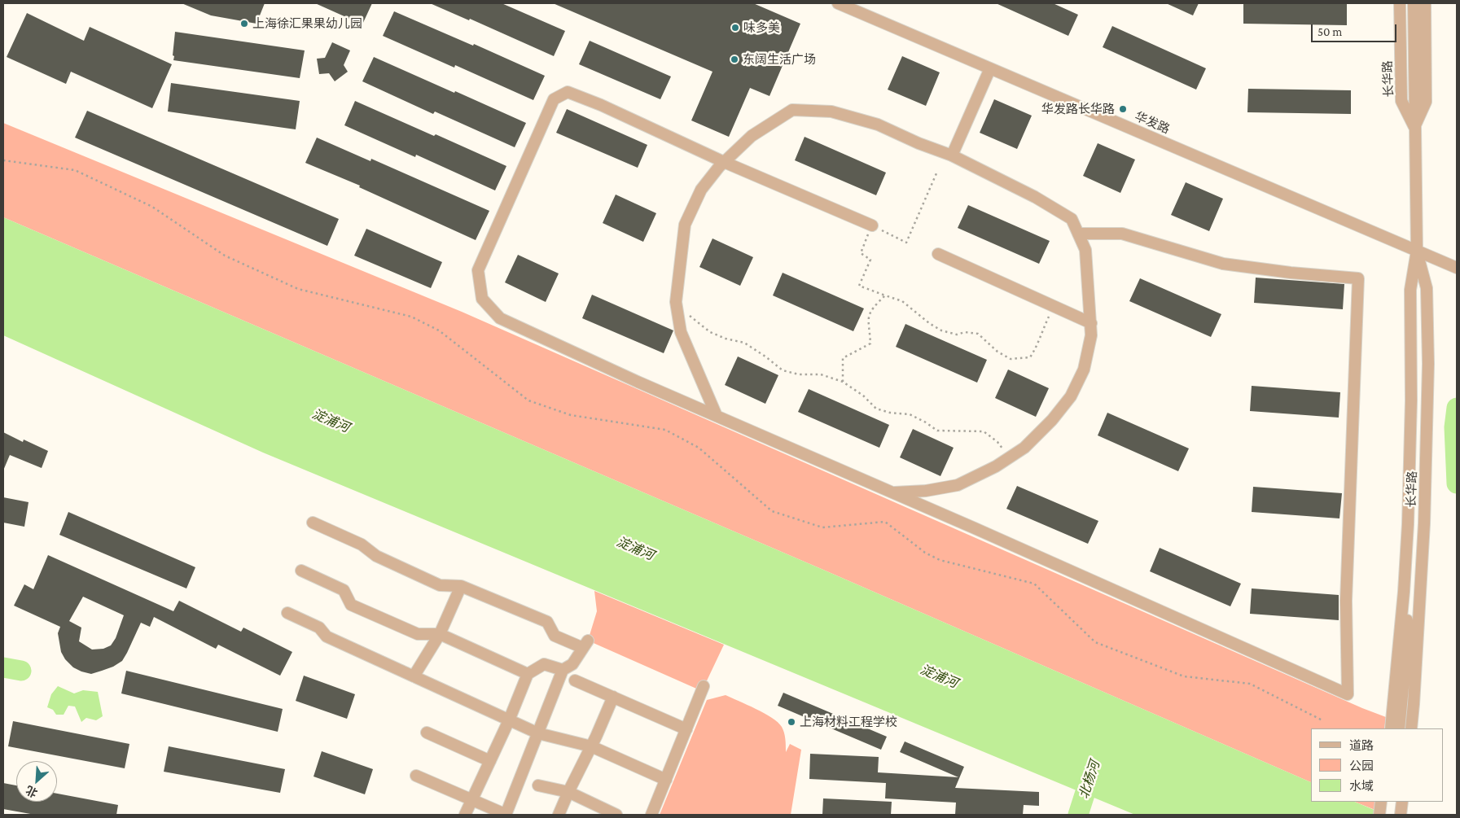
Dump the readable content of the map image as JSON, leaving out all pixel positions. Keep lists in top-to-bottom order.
{
  "streets": {
    "street": ["长华路", "华发路"]
  },
  "crossings": [
    ["长华路", "华发路"]
  ],
  "water": ["淀浦河", "北杨河"],
  "places": [
    "上海徐汇果果幼儿园",
    "味多美",
    "东阔生活广场",
    "华发路长华路",
    "上海材料工程学校"
  ],
  "legend": ["道路", "公园", "水域"],
  "scale_bar": "50 m",
  "north": "bottom left"
}
